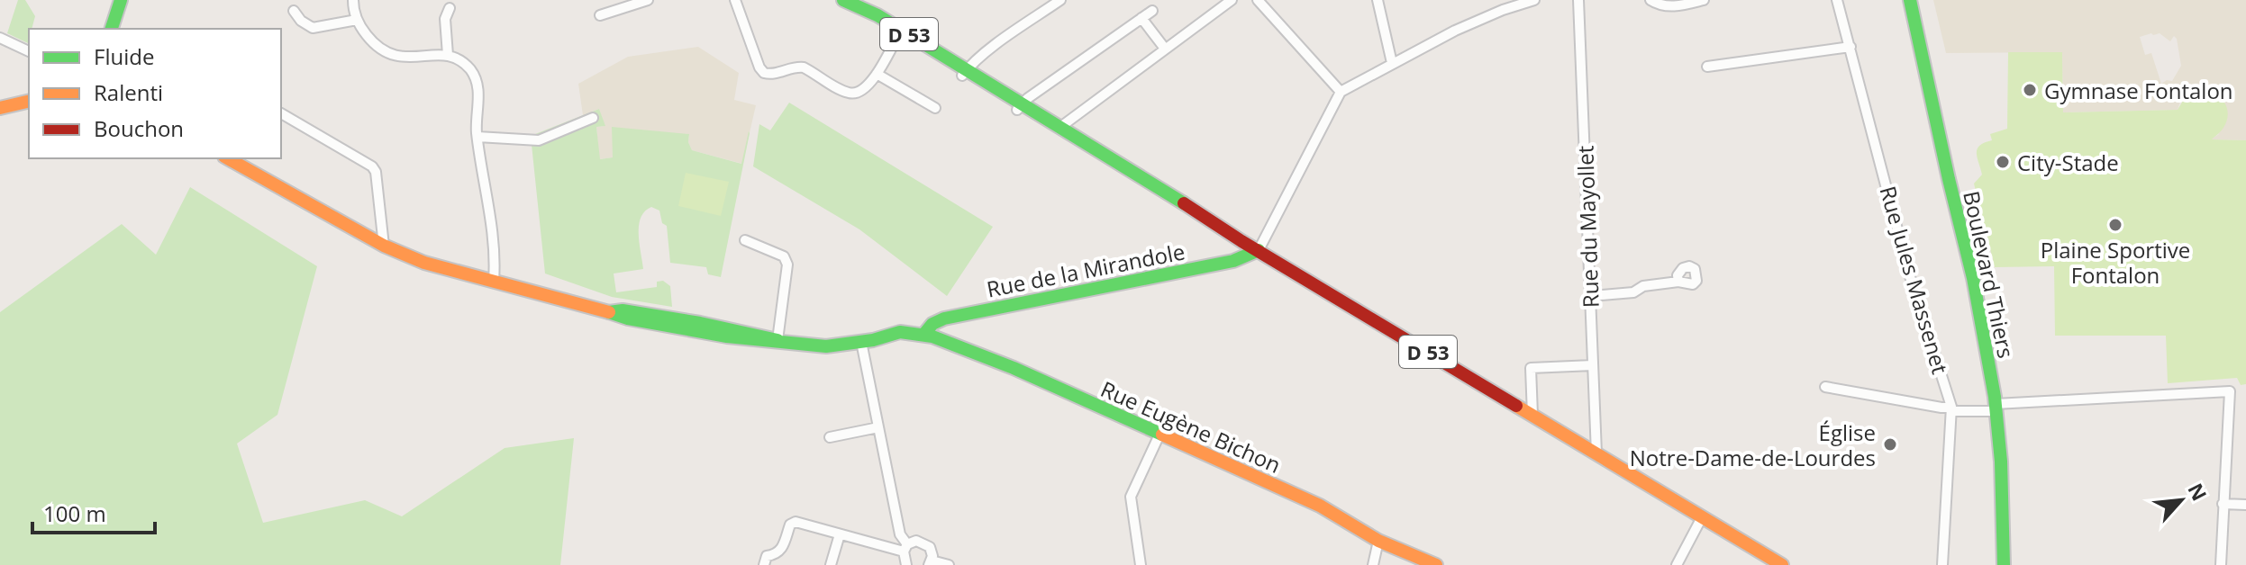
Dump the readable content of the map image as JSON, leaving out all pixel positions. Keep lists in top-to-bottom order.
{
  "streets": {
    "street": [
      "D 53",
      "Rue du Mayollet",
      "Rue de la Mirandole",
      "Boulevard Thiers",
      "Rue Jules Massenet",
      "Rue Eugène Bichon"
    ]
  },
  "crossings": [
    ["D 53", "Rue du Mayollet"],
    ["D 53", "Rue de la Mirandole"],
    ["Rue de la Mirandole", "Rue Eugène Bichon"]
  ],
  "places": [
    "Gymnase Fontalon",
    "City-Stade",
    "Plaine Sportive Fontalon",
    "Église Notre-Dame-de-Lourdes"
  ],
  "legend": ["Fluide", "Ralenti", "Bouchon"],
  "scale_bar": "100 m",
  "north": "top right"
}
